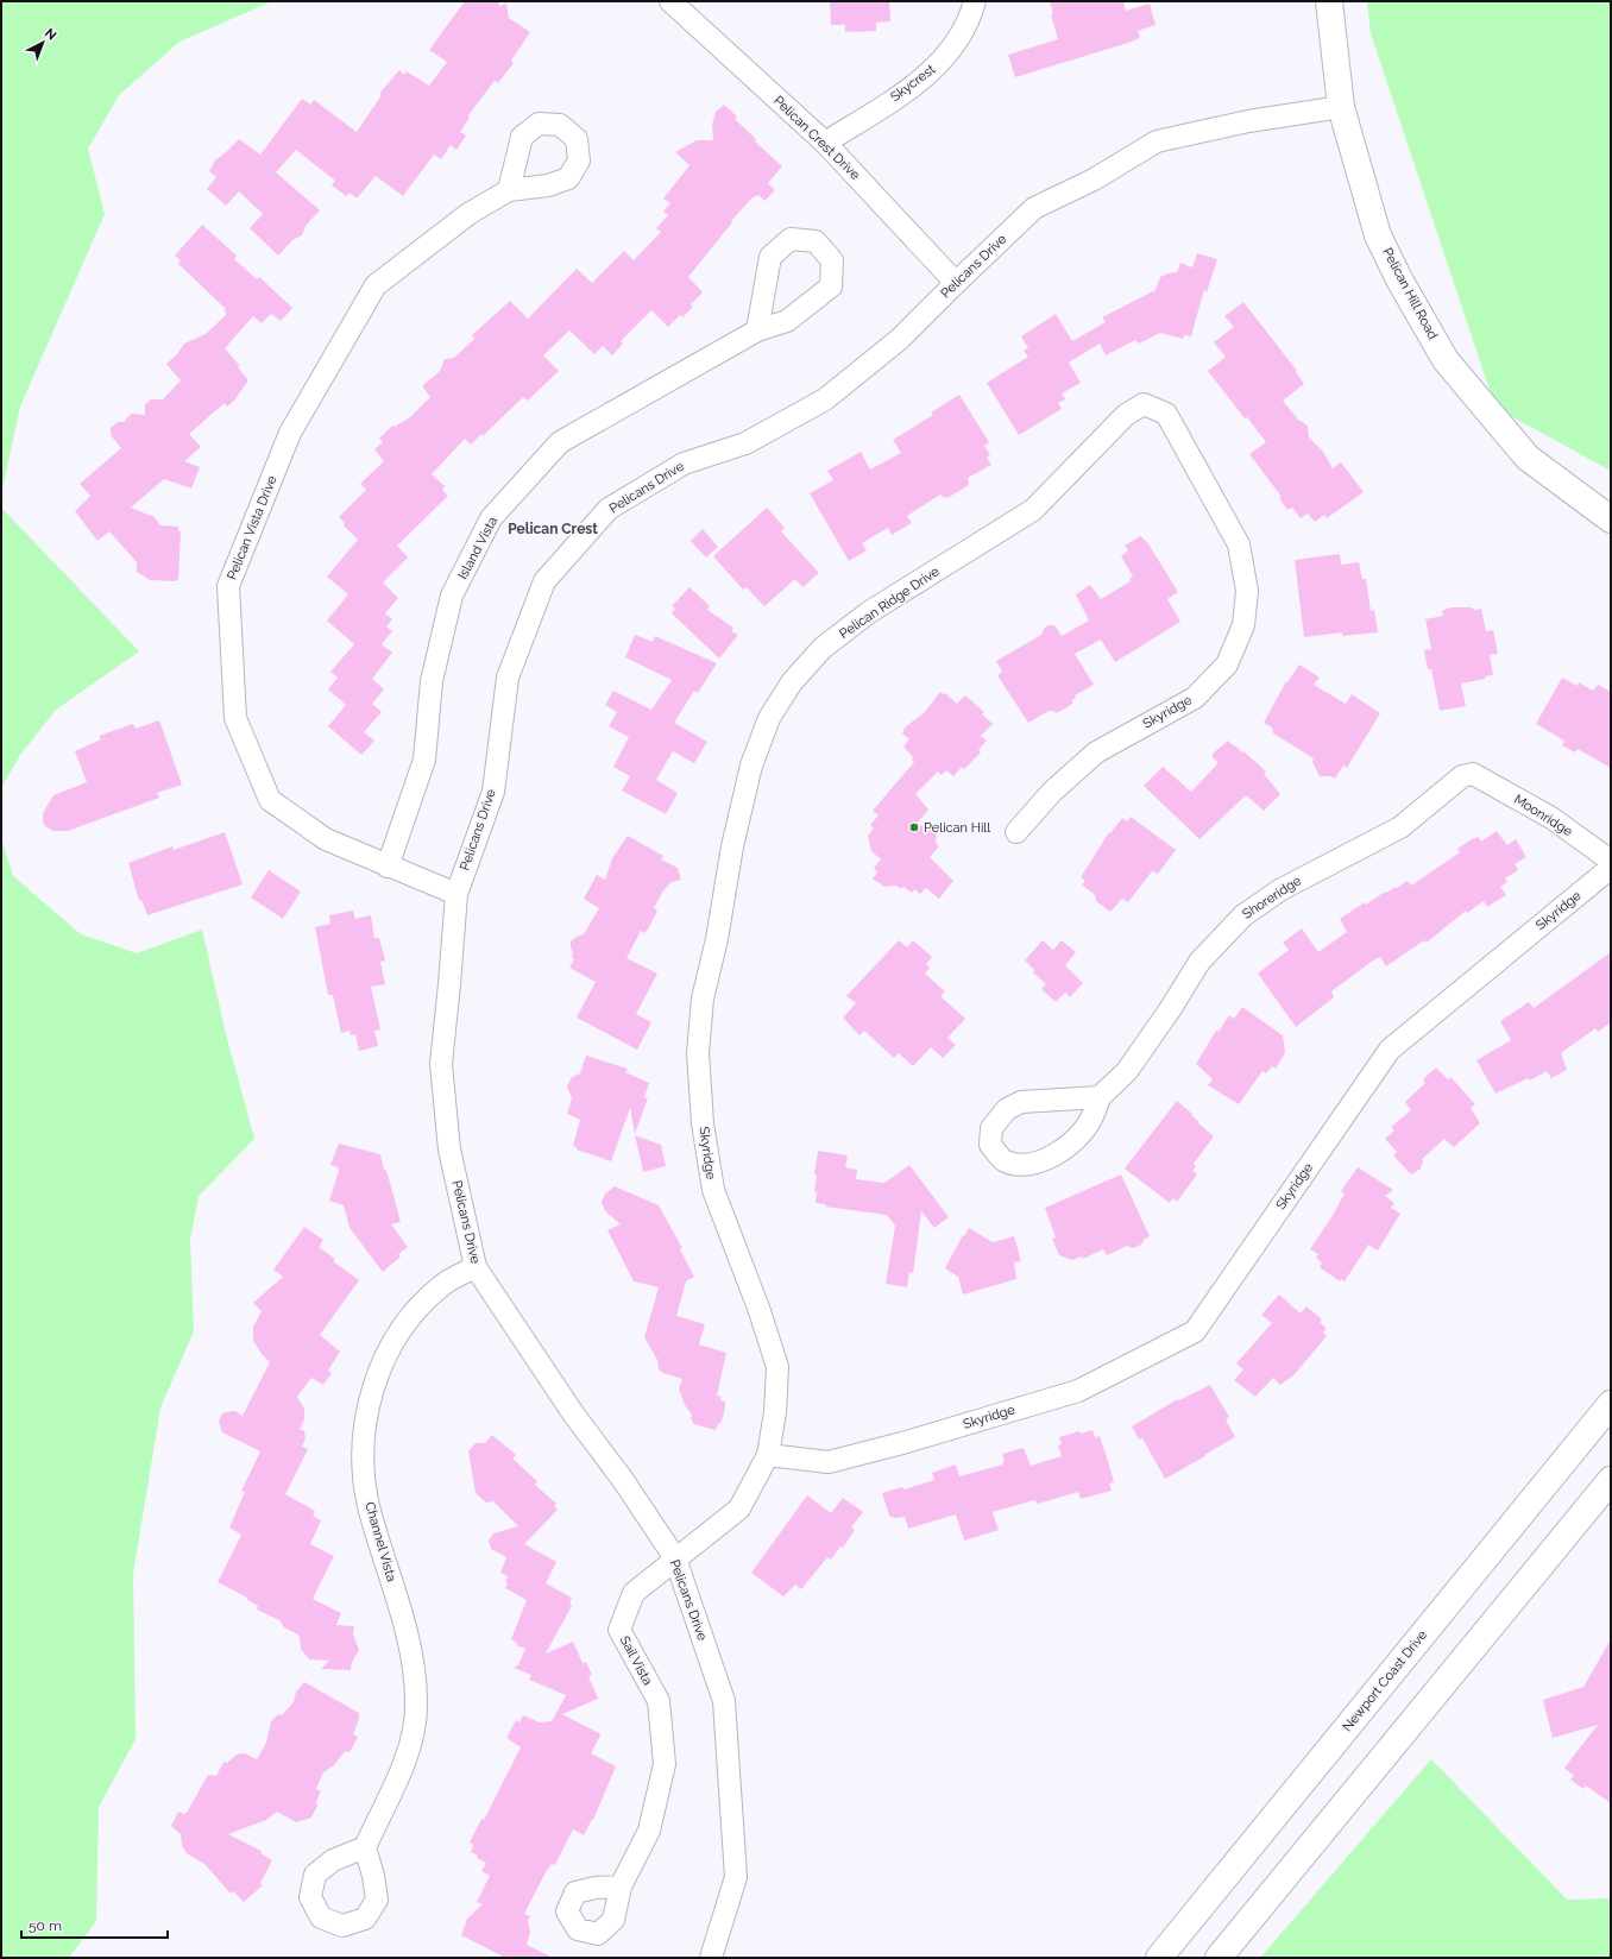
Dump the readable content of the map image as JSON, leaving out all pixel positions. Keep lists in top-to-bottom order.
{
  "streets": {
    "main road": ["Pelican Hill Road", "Newport Coast Drive"],
    "street": [
      "Skycrest",
      "Pelican Crest Drive",
      "Pelicans Drive",
      "Pelican Vista Drive",
      "Island Vista",
      "Pelican Ridge Drive",
      "Skyridge",
      "Moonridge",
      "Shoreridge",
      "Channel Vista",
      "Sail Vista"
    ]
  },
  "crossings": [
    ["Skycrest", "Pelican Crest Drive"],
    ["Pelican Crest Drive", "Pelicans Drive"],
    ["Pelicans Drive", "Pelican Hill Road"],
    ["Pelicans Drive", "Pelican Vista Drive"],
    ["Pelicans Drive", "Channel Vista"],
    ["Pelicans Drive", "Sail Vista"],
    ["Pelican Vista Drive", "Island Vista"],
    ["Pelican Ridge Drive", "Skyridge"],
    ["Skyridge", "Sail Vista"],
    ["Moonridge", "Shoreridge"]
  ],
  "districts": ["Pelican Crest"],
  "places": ["Pelican Hill"],
  "scale_bar": "50 m",
  "north": "top right"
}
